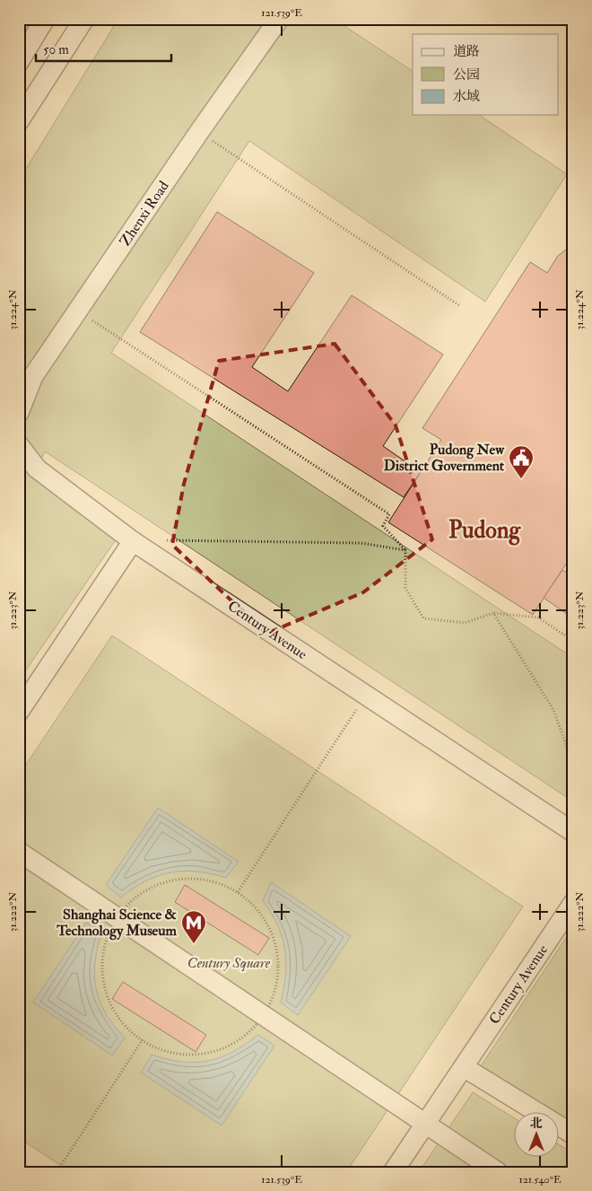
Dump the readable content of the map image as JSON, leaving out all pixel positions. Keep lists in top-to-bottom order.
{
  "streets": {
    "street": ["Zhenxi Road", "Century Avenue"]
  },
  "districts": ["Pudong"],
  "parks": ["Century Square"],
  "places": {
    "public building": ["Pudong New District Government"],
    "metro station": ["Shanghai Science & Technology Museum"]
  },
  "legend": ["道路", "公园", "水域"],
  "scale_bar": "50 m",
  "north": "top",
  "coordinates": [
    "121.539°E",
    "31.224°N",
    "31.223°N",
    "31.222°N",
    "121.540°E"
  ]
}
